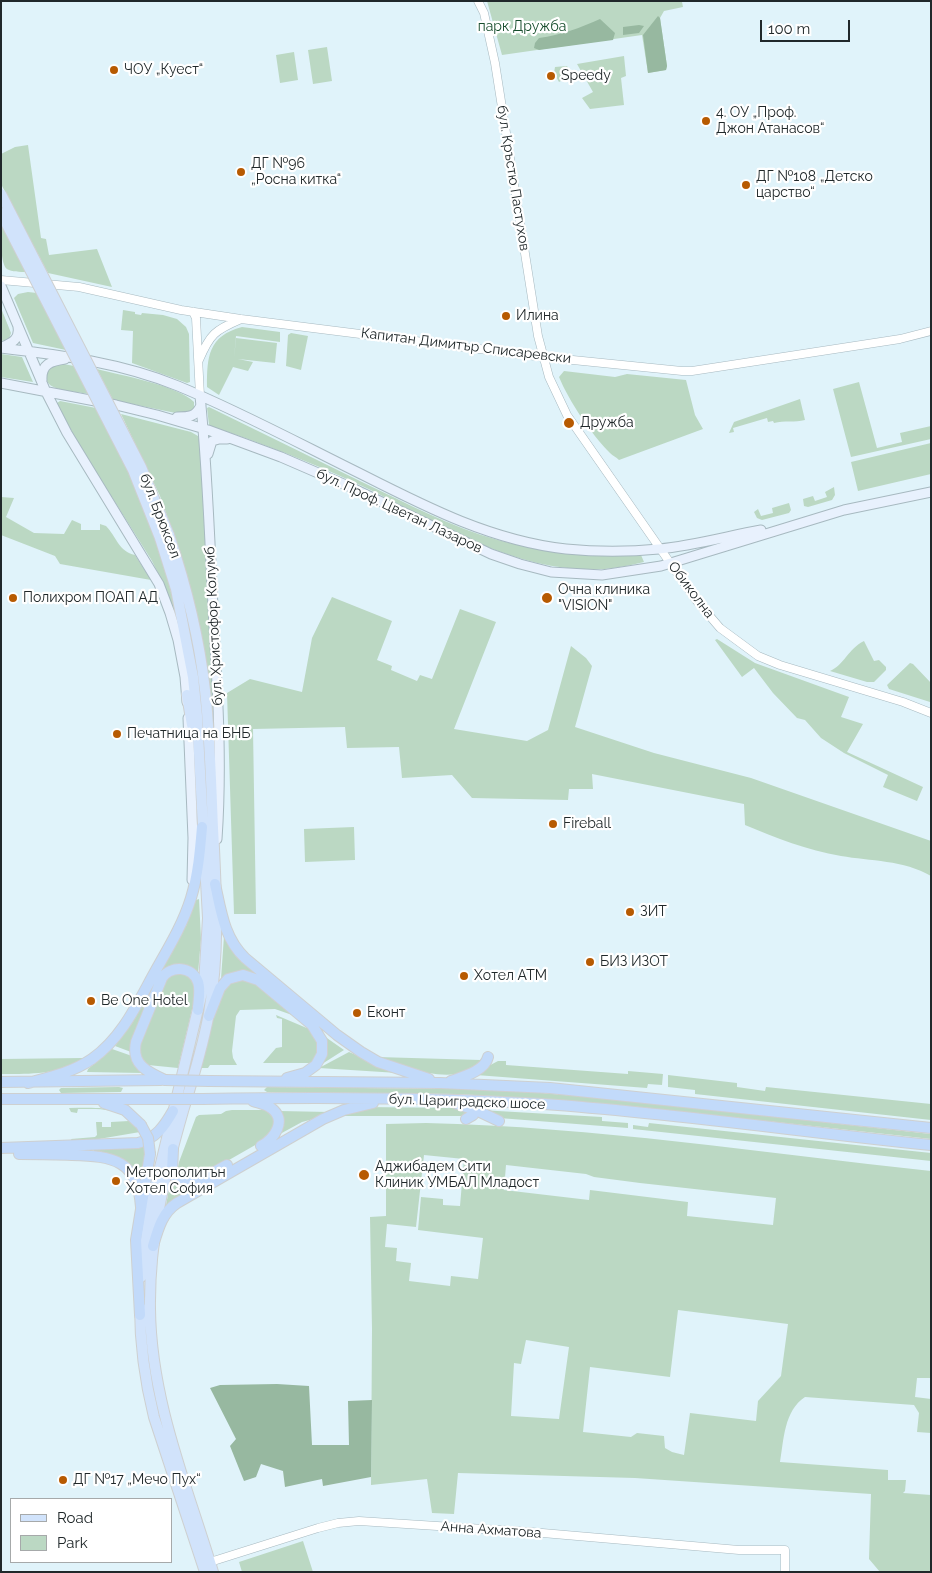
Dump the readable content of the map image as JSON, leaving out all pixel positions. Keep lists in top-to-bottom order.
{
  "streets": {
    "highway": ["бул. Цариградско шосе"],
    "main road": ["бул. Проф. Цветан Лазаров", "бул. Брюксел", "бул. Христофор Колумб"],
    "street": [
      "бул. Кръстю Пастухов",
      "Капитан Димитър Списаревски",
      "Обиколна",
      "Анна Ахматова"
    ]
  },
  "crossings": [
    ["бул. Кръстю Пастухов", "Капитан Димитър Списаревски"],
    ["бул. Кръстю Пастухов", "Обиколна"],
    ["Капитан Димитър Списаревски", "Обиколна"],
    ["Капитан Димитър Списаревски", "бул. Христофор Колумб"],
    ["бул. Проф. Цветан Лазаров", "Обиколна"],
    ["бул. Проф. Цветан Лазаров", "бул. Христофор Колумб"],
    ["бул. Брюксел", "бул. Христофор Колумб"],
    ["бул. Христофор Колумб", "Анна Ахматова"]
  ],
  "parks": ["парк Дружба"],
  "places": [
    "ЧОУ „Куест“",
    "Speedy",
    "4. ОУ „Проф. Джон Атанасов“",
    "ДГ №96 „Росна китка“",
    "ДГ №108 „Детско царство“",
    "Илина",
    "Дружба",
    "Полихром ПОАП АД",
    "Очна клиника \"VISION\"",
    "Печатница на БНБ",
    "Fireball",
    "ЗИТ",
    "БИЗ ИЗОТ",
    "Хотел АТМ",
    "Be One Hotel",
    "Еконт",
    "Аджибадем Сити Клиник УМБАЛ Младост",
    "Метрополитън Хотел София",
    "ДГ №17 „Мечо Пух“"
  ],
  "legend": ["Road", "Park"],
  "scale_bar": "100 m"
}
